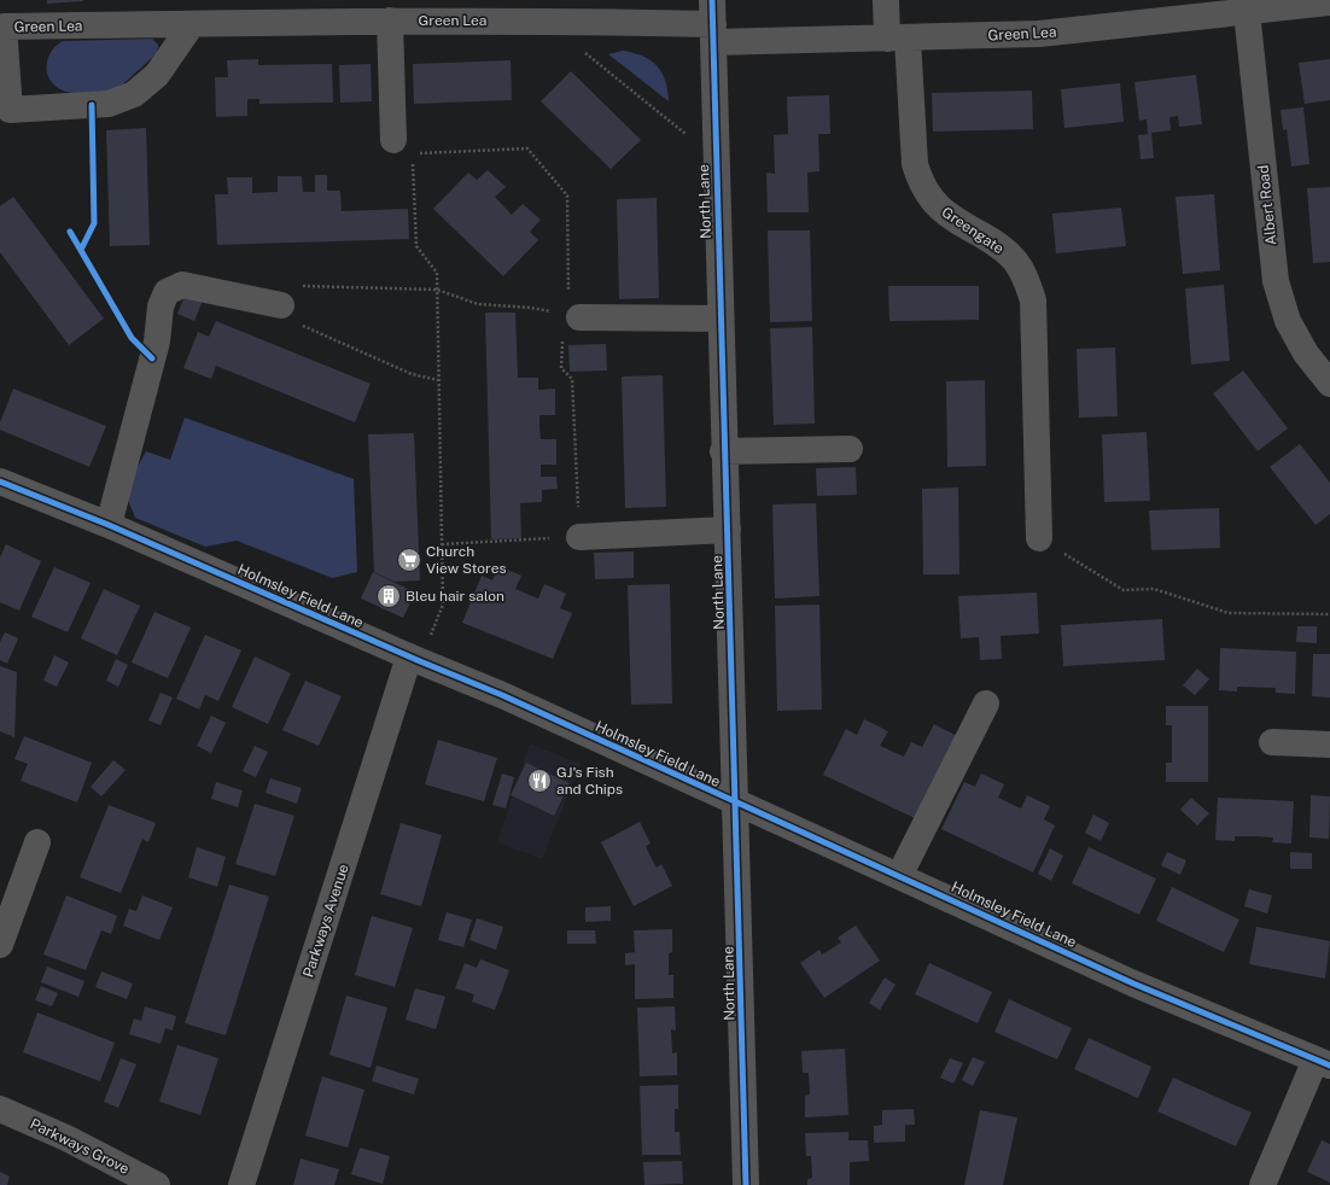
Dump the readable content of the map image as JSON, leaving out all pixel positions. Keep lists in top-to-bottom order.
{
  "streets": {
    "street": [
      "Green Lea",
      "North Lane",
      "Albert Road",
      "Greengate",
      "Holmsley Field Lane",
      "Parkways Avenue",
      "Parkways Grove"
    ]
  },
  "crossings": [
    ["Green Lea", "North Lane"],
    ["Green Lea", "Albert Road"],
    ["Green Lea", "Greengate"],
    ["North Lane", "Holmsley Field Lane"],
    ["Holmsley Field Lane", "Parkways Avenue"]
  ],
  "places": {
    "supermarket": ["Church View Stores"],
    "building": ["Bleu hair salon"],
    "restaurant": ["GJ's Fish and Chips"]
  }
}
